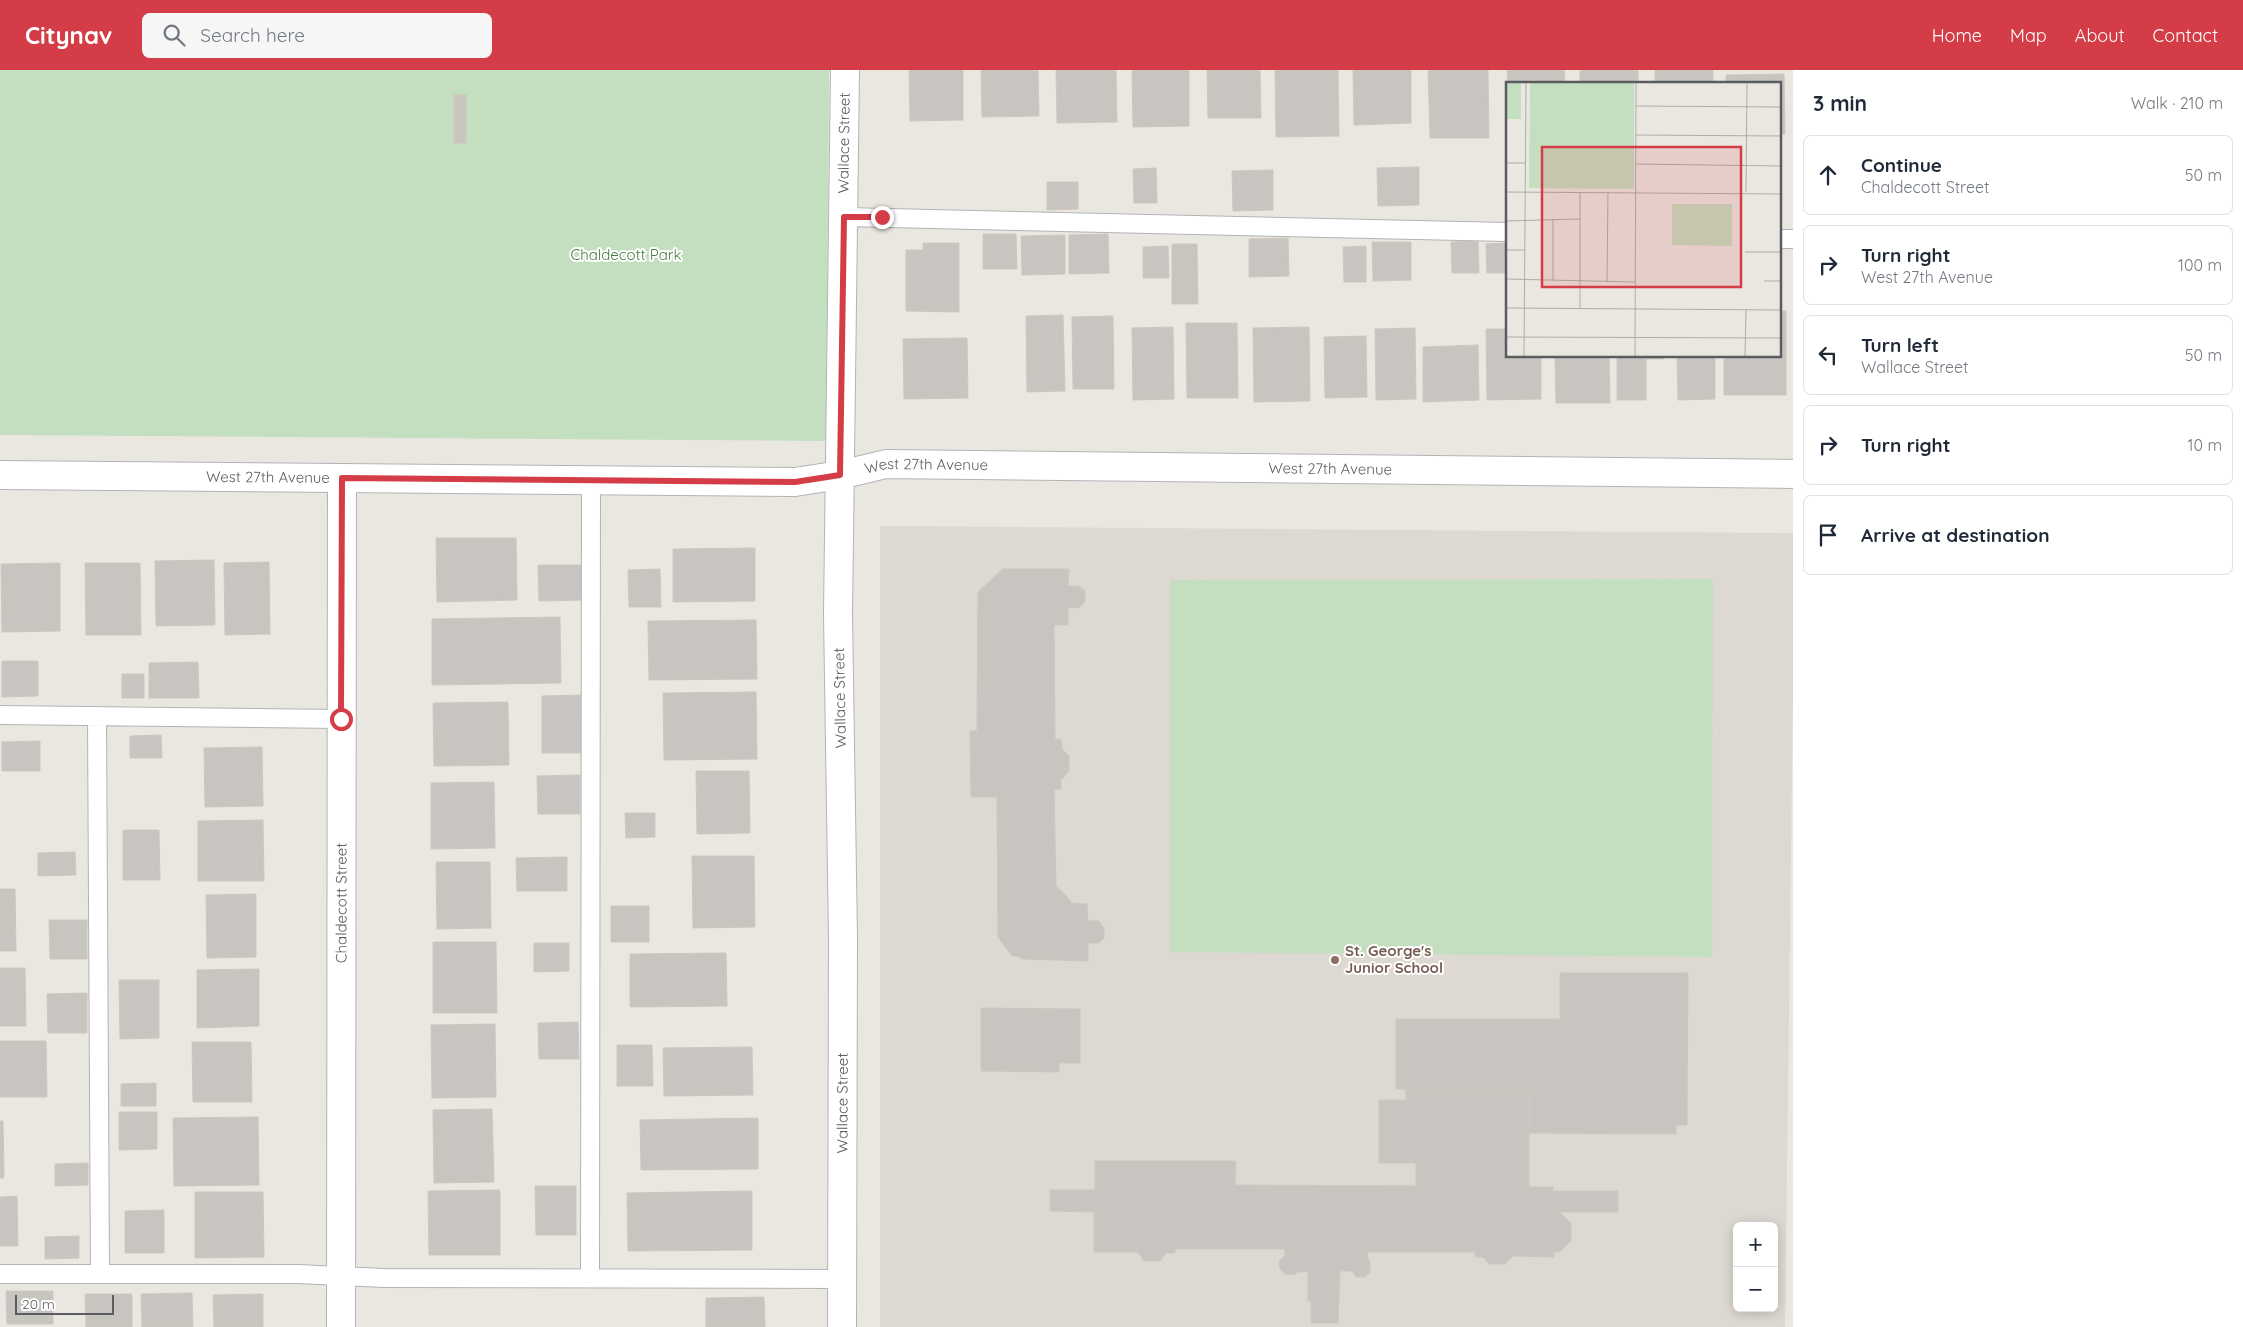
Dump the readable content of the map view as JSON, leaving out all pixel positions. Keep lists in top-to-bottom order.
{
  "streets": {
    "street": ["Wallace Street", "West 27th Avenue", "Chaldecott Street"]
  },
  "crossings": [
    ["Wallace Street", "West 27th Avenue"],
    ["West 27th Avenue", "Chaldecott Street"]
  ],
  "parks": ["Chaldecott Park"],
  "places": ["St. George's Junior School"],
  "scale_bar": "20 m",
  "page": {
    "header": "Citynav",
    "search": "Search here",
    "nav": [
      "Home",
      "Map",
      "About",
      "Contact"
    ],
    "heading": ["3 min", "Walk · 210 m"],
    "list": [
      ["Continue", "Chaldecott Street", "50 m"],
      ["Turn right", "West 27th Avenue", "100 m"],
      ["Turn left", "Wallace Street", "50 m"],
      ["Turn right", "10 m"],
      "Arrive at destination"
    ],
    "map_buttons": ["+", "−"],
    "scale": "20 m"
  }
}
